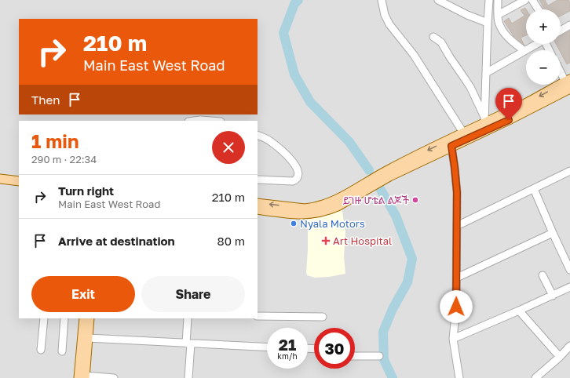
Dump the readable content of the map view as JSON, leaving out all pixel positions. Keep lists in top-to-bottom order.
{
  "places": {
    "other": ["ይገዙ ሆቴል ልጆች", "Nyala Motors"],
    "health": ["Art Hospital"]
  },
  "page": {
    "map_buttons": ["+", "−"],
    "turn": ["210 m", "Main East West Road"],
    "then": "Then",
    "heading": ["1 min", "290 m · 22:34"],
    "list": [
      {
        "name": "Turn right",
        "note": "Main East West Road",
        "value": "210 m"
      },
      {
        "name": "Arrive at destination",
        "value": "80 m"
      }
    ],
    "buttons": ["Exit", "Share"],
    "speed": "21 km/h",
    "limit": "30"
  }
}
